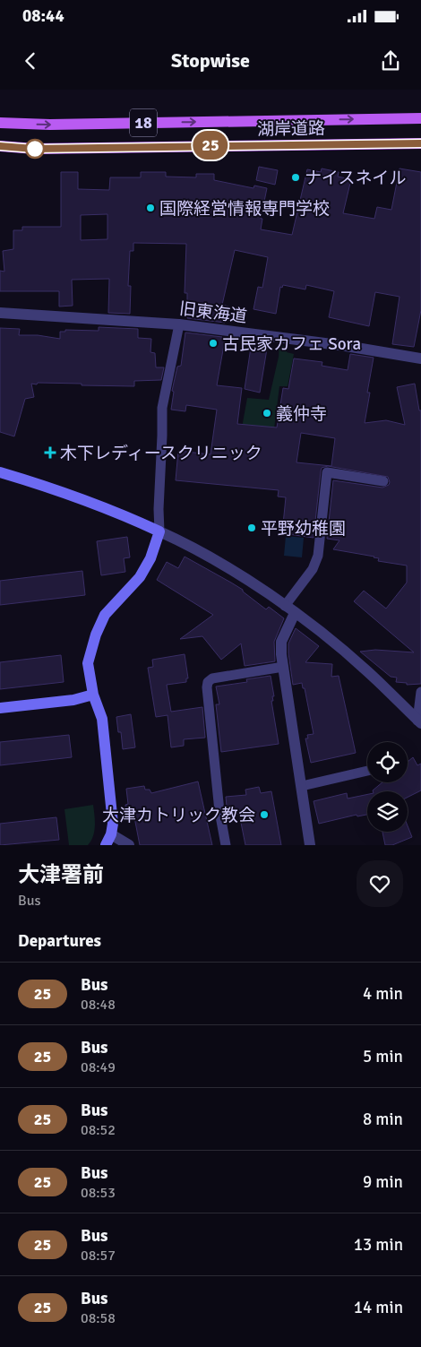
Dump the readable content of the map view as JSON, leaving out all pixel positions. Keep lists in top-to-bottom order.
{
  "streets": {
    "main road": ["18", "湖岸道路"],
    "street": ["旧東海道"]
  },
  "places": {
    "other": [
      "ナイスネイル",
      "国際経営情報専門学校",
      "古民家カフェ Sora",
      "義仲寺",
      "平野幼稚園",
      "大津カトリック教会"
    ],
    "health": ["木下レディースクリニック"]
  },
  "lines": ["bus line 25"],
  "page": {
    "status": "08:44",
    "header": "Stopwise",
    "on_map": "25",
    "heading": [
      ["大津署前", "Bus"],
      "Departures"
    ],
    "list": [
      {
        "mark": "25",
        "name": "Bus",
        "note": "08:48",
        "value": "4 min"
      },
      {
        "mark": "25",
        "name": "Bus",
        "note": "08:49",
        "value": "5 min"
      },
      {
        "mark": "25",
        "name": "Bus",
        "note": "08:52",
        "value": "8 min"
      },
      {
        "mark": "25",
        "name": "Bus",
        "note": "08:53",
        "value": "9 min"
      },
      {
        "mark": "25",
        "name": "Bus",
        "note": "08:57",
        "value": "13 min"
      },
      {
        "mark": "25",
        "name": "Bus",
        "note": "08:58",
        "value": "14 min"
      }
    ]
  }
}
